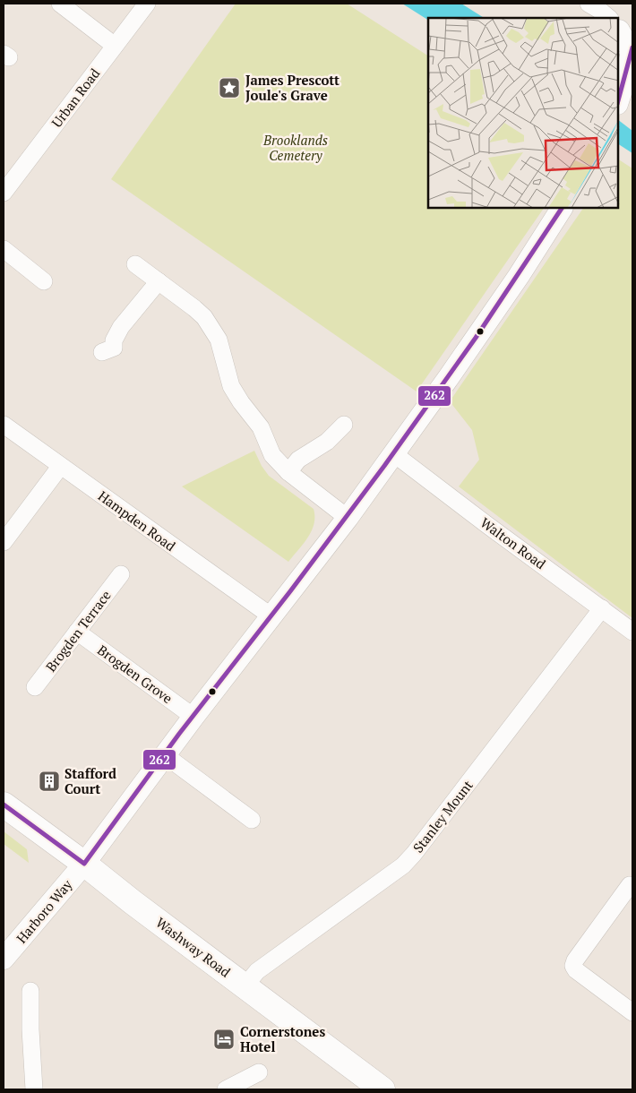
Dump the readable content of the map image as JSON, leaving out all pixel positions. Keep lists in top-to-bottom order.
{
  "streets": {
    "highway": ["Washway Road"],
    "main road": ["Harboro Way"],
    "street": [
      "Urban Road",
      "Hampden Road",
      "Walton Road",
      "Brogden Terrace",
      "Brogden Grove",
      "Stanley Mount"
    ]
  },
  "crossings": [
    ["Hampden Road", "Harboro Way"],
    ["Walton Road", "Stanley Mount"],
    ["Walton Road", "Harboro Way"],
    ["Brogden Terrace", "Brogden Grove"],
    ["Brogden Grove", "Harboro Way"],
    ["Stanley Mount", "Washway Road"],
    ["Harboro Way", "Washway Road"]
  ],
  "parks": ["Brooklands Cemetery"],
  "places": {
    "place": ["James Prescott Joule's Grave"],
    "building": ["Stafford Court"],
    "hotel": ["Cornerstones Hotel"]
  },
  "lines": ["transit line 262"]
}
